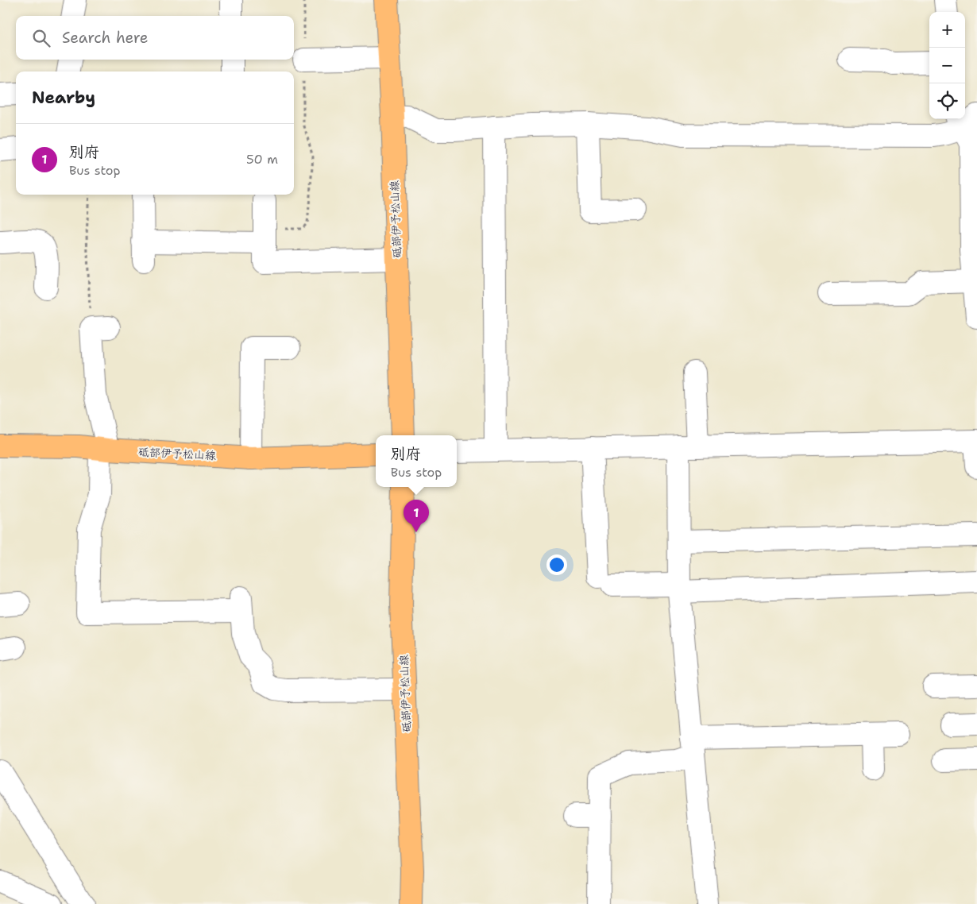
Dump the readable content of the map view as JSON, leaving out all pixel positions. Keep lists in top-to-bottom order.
{
  "streets": {
    "main road": ["砥部伊予松山線"]
  },
  "page": {
    "map_buttons": ["+", "−"],
    "search": "Search here",
    "heading": "Nearby",
    "list": [
      {
        "mark": "1",
        "name": "別府",
        "note": "Bus stop",
        "value": "50 m"
      }
    ],
    "popup": ["別府", "Bus stop"],
    "pins": "1"
  }
}
